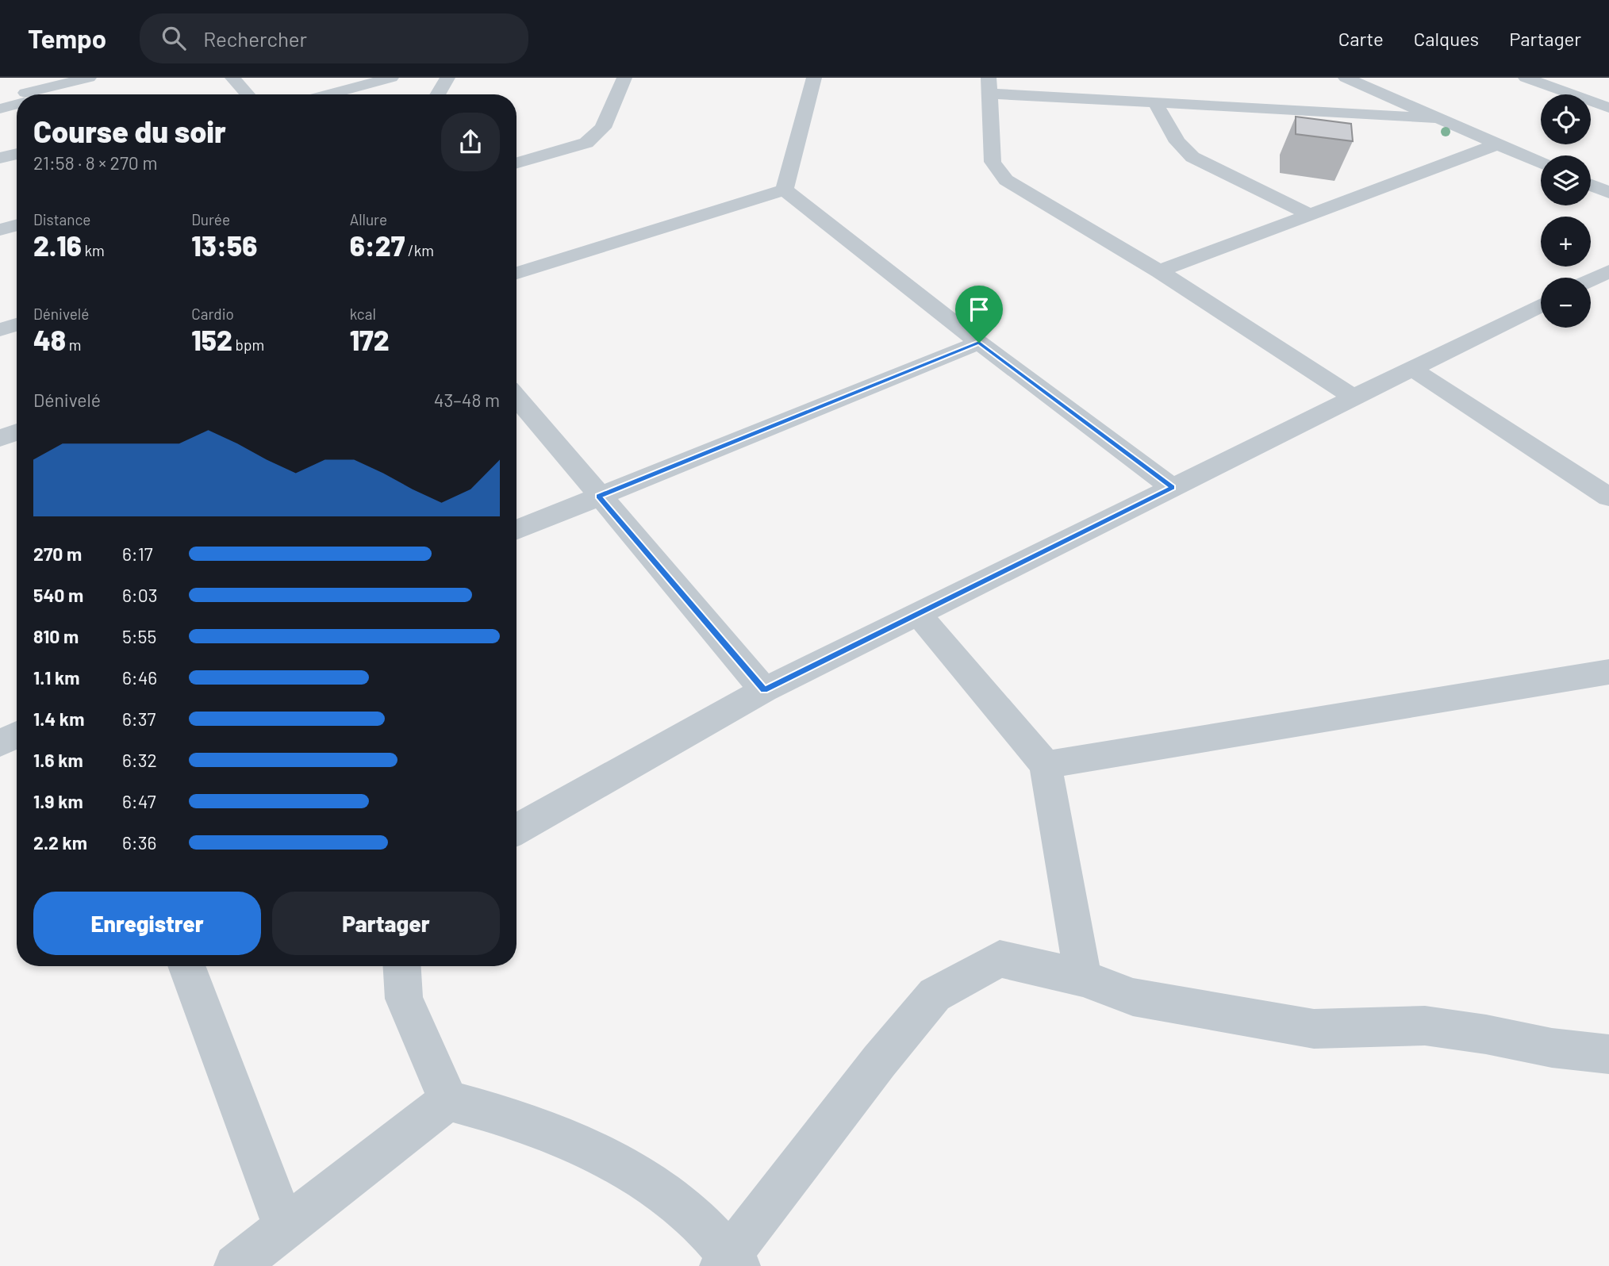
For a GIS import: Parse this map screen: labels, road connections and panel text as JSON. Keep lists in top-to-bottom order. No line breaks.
{"page":{"header":"Tempo","search":"Rechercher","nav":["Carte","Calques","Partager"],"map_buttons":["+","−"],"heading":["Course du soir","21:58 · 8 × 270 m"],"stats":[["Distance","2.16 km"],["Durée","13:56"],["Allure","6:27 /km"],["Dénivelé","48 m"],["Cardio","152 bpm"],["kcal","172"]],"chart":["Dénivelé","43–48 m"],"list":[{"name":"270 m","note":"6:17"},{"name":"540 m","note":"6:03"},{"name":"810 m","note":"5:55"},{"name":"1.1 km","note":"6:46"},{"name":"1.4 km","note":"6:37"},{"name":"1.6 km","note":"6:32"},{"name":"1.9 km","note":"6:47"},{"name":"2.2 km","note":"6:36"}],"buttons":["Enregistrer","Partager"]}}
